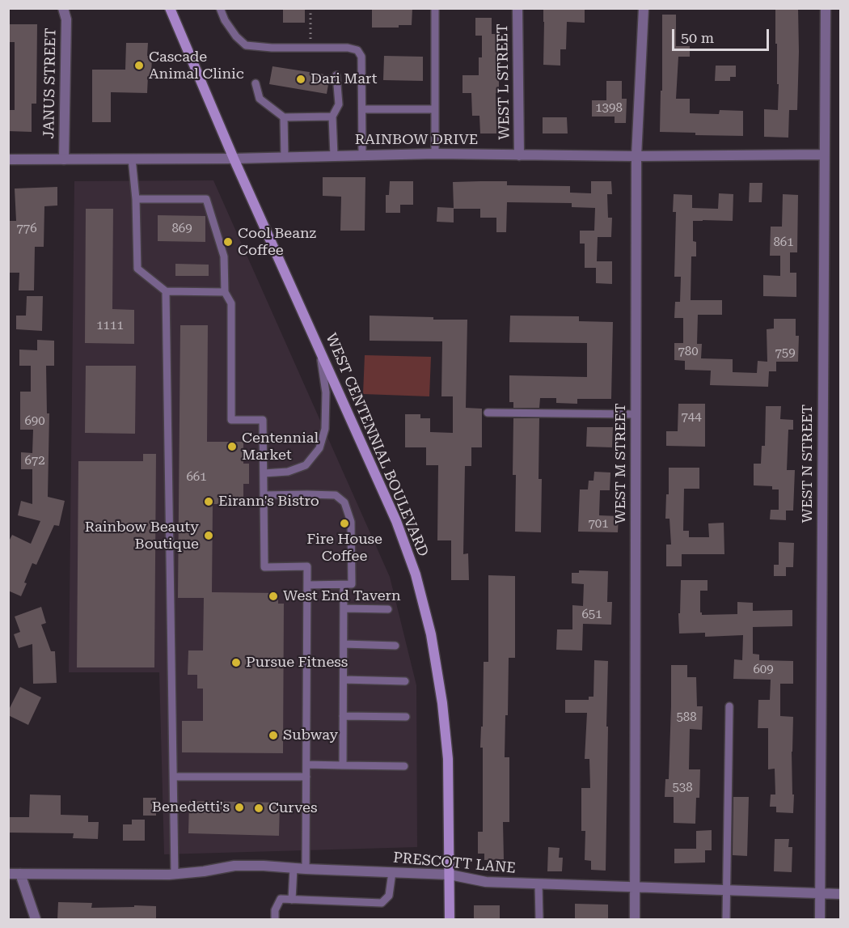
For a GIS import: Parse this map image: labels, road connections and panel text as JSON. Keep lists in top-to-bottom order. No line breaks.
{"streets":{"main road":["WEST CENTENNIAL BOULEVARD"],"street":["WEST L STREET","JANUS STREET","RAINBOW DRIVE","WEST M STREET","WEST N STREET","PRESCOTT LANE"]},"crossings":[["WEST L STREET","RAINBOW DRIVE"],["JANUS STREET","RAINBOW DRIVE"],["RAINBOW DRIVE","WEST CENTENNIAL BOULEVARD"],["RAINBOW DRIVE","WEST M STREET"],["RAINBOW DRIVE","WEST N STREET"],["WEST CENTENNIAL BOULEVARD","PRESCOTT LANE"],["WEST M STREET","PRESCOTT LANE"],["WEST N STREET","PRESCOTT LANE"]],"places":["Cascade Animal Clinic","Dari Mart","Cool Beanz Coffee","Centennial Market","Eirann's Bistro","Fire House Coffee","Rainbow Beauty Boutique","West End Tavern","Pursue Fitness","Subway","Benedetti's","Curves"],"house_numbers":["1398","776","869","861","1111","780","759","744","690","672","661","701","651","609","588","538"],"scale_bar":"50 m"}
